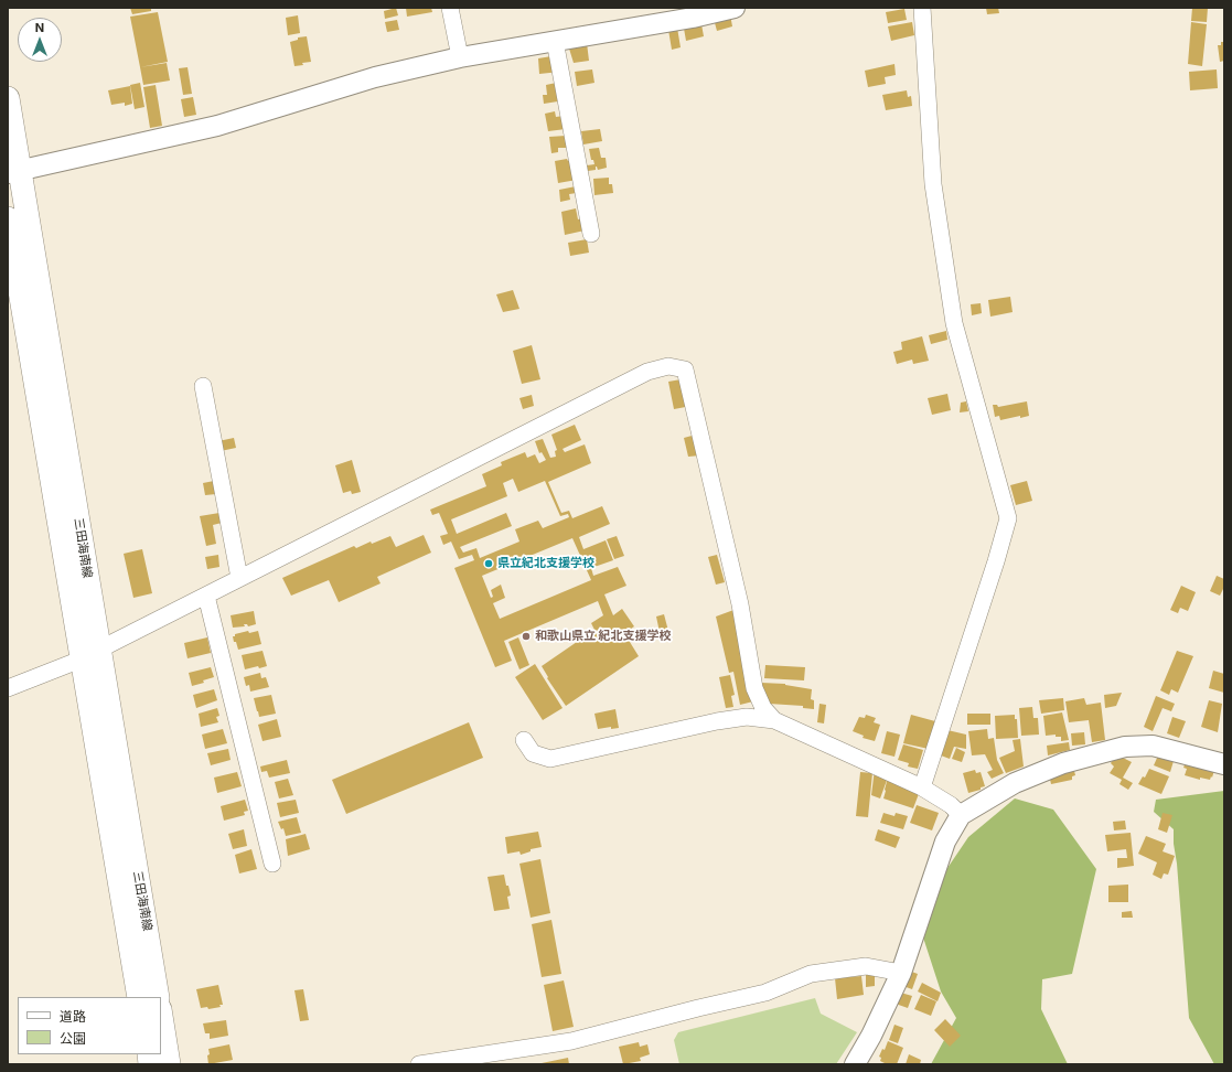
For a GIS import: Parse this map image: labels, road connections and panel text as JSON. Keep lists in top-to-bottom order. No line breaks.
{"streets":{"main road":["三田海南線"]},"places":["県立紀北支援学校","和歌山県立 紀北支援学校"],"legend":["道路","公園"],"north":"top"}
